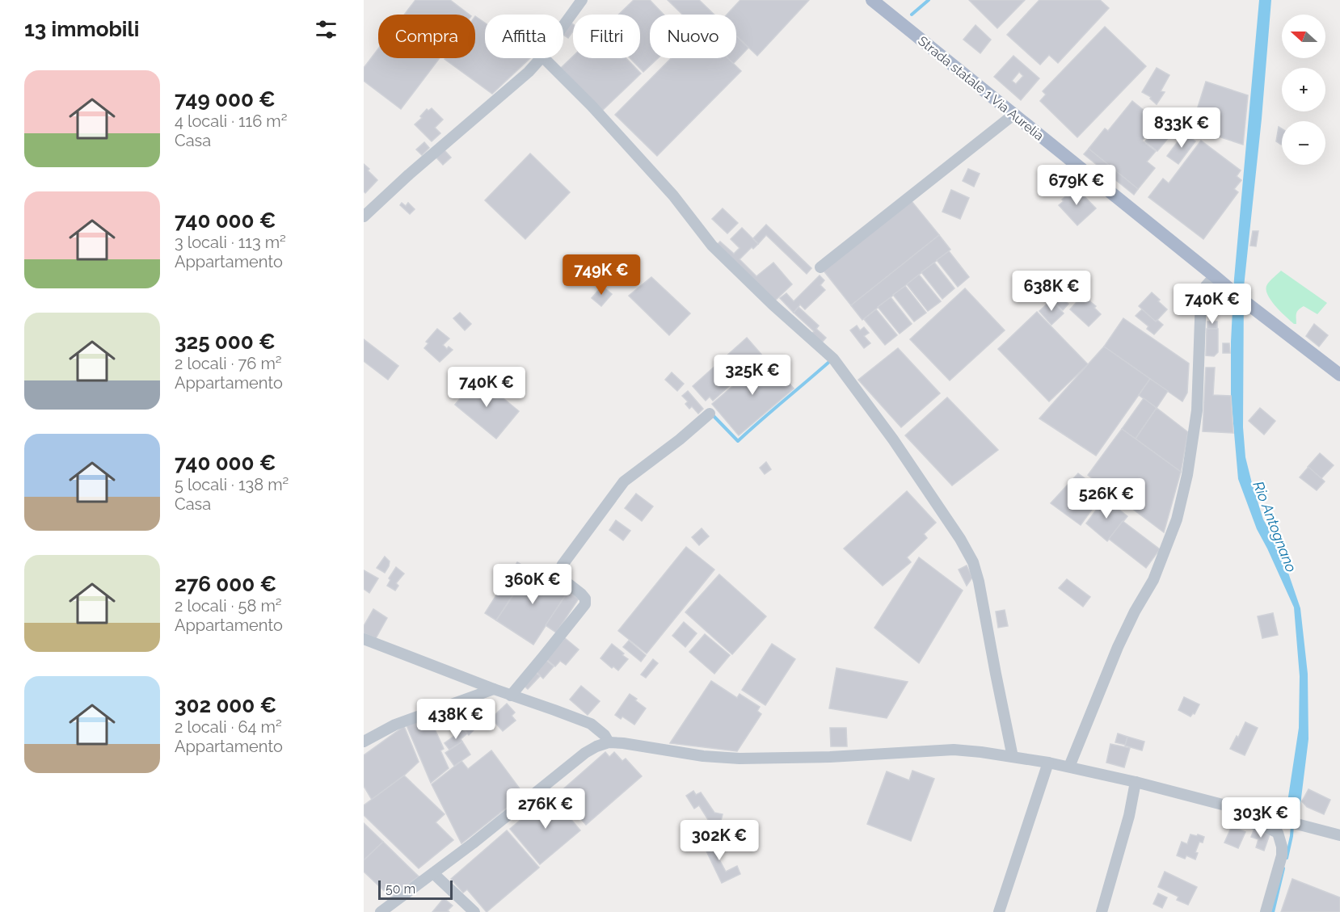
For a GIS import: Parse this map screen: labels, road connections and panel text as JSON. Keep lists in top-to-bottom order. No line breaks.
{"streets":{"main road":["Strada statale 1 Via Aurelia"]},"water":["Rio Antognano"],"scale_bar":"50 m","north":"left","page":{"heading":"13 immobili","map_buttons":["+","−"],"chip":["Compra","Affitta","Filtri","Nuovo"],"list":[{"name":"749 000 €","note":"4 locali · 116 m² · Casa"},{"name":"740 000 €","note":"3 locali · 113 m² · Appartamento"},{"name":"325 000 €","note":"2 locali · 76 m² · Appartamento"},{"name":"740 000 €","note":"5 locali · 138 m² · Casa"},{"name":"276 000 €","note":"2 locali · 58 m² · Appartamento"},{"name":"302 000 €","note":"2 locali · 64 m² · Appartamento"}],"price":["833K €","679K €","749K €","638K €","740K €","325K €","740K €","526K €","360K €","438K €","276K €","303K €","302K €"],"scale":"50 m"}}
